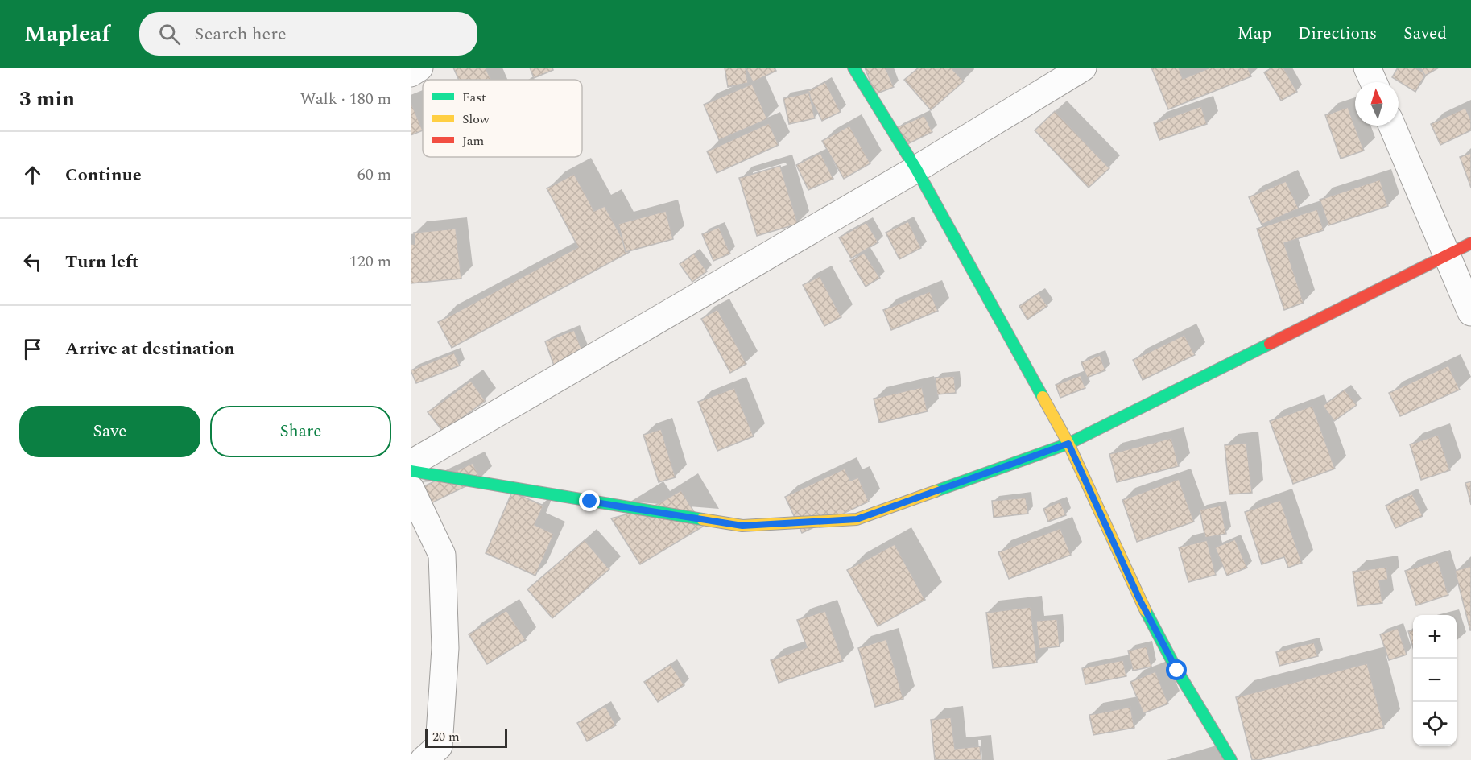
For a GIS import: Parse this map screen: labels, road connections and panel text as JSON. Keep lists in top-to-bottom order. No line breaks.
{"legend":["Fast","Slow","Jam"],"scale_bar":"20 m","north":"top","page":{"header":"Mapleaf","search":"Search here","nav":["Map","Directions","Saved"],"heading":["3 min","Walk · 180 m"],"list":[["Continue","60 m"],["Turn left","120 m"],"Arrive at destination"],"buttons":["Save","Share"],"map_buttons":["+","−"],"scale":"20 m"}}
